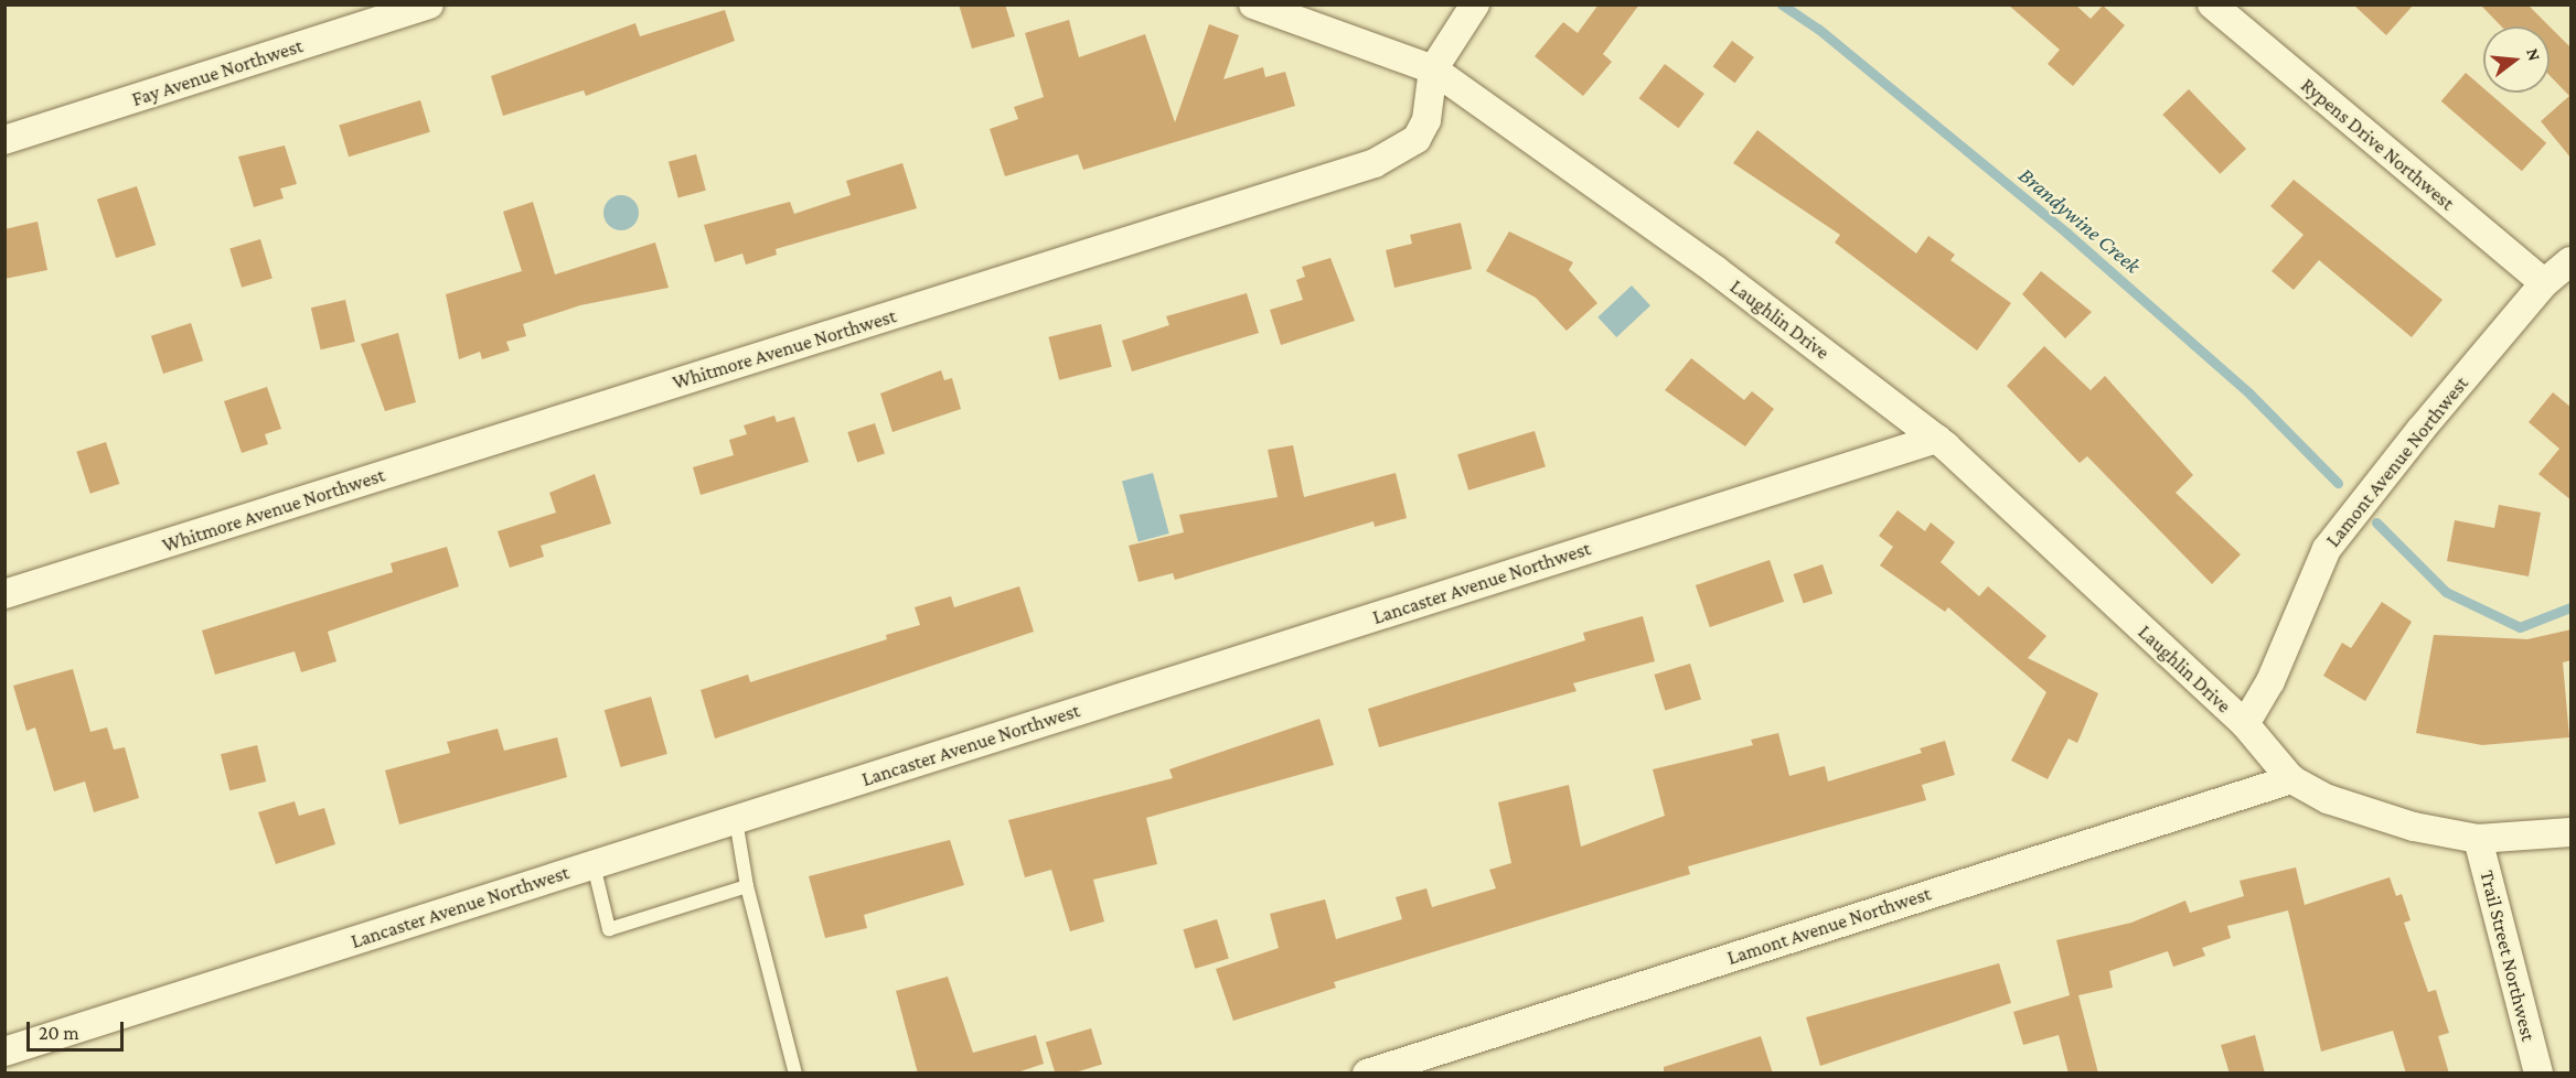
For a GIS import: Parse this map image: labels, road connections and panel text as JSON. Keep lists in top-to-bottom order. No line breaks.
{"streets":{"street":["Fay Avenue Northwest","Rypens Drive Northwest","Laughlin Drive","Whitmore Avenue Northwest","Lamont Avenue Northwest","Lancaster Avenue Northwest","Trail Street Northwest"]},"crossings":[["Rypens Drive Northwest","Lamont Avenue Northwest"],["Laughlin Drive","Whitmore Avenue Northwest"],["Laughlin Drive","Lamont Avenue Northwest"],["Laughlin Drive","Lancaster Avenue Northwest"]],"water":["Brandywine Creek"],"scale_bar":"20 m","north":"right"}
